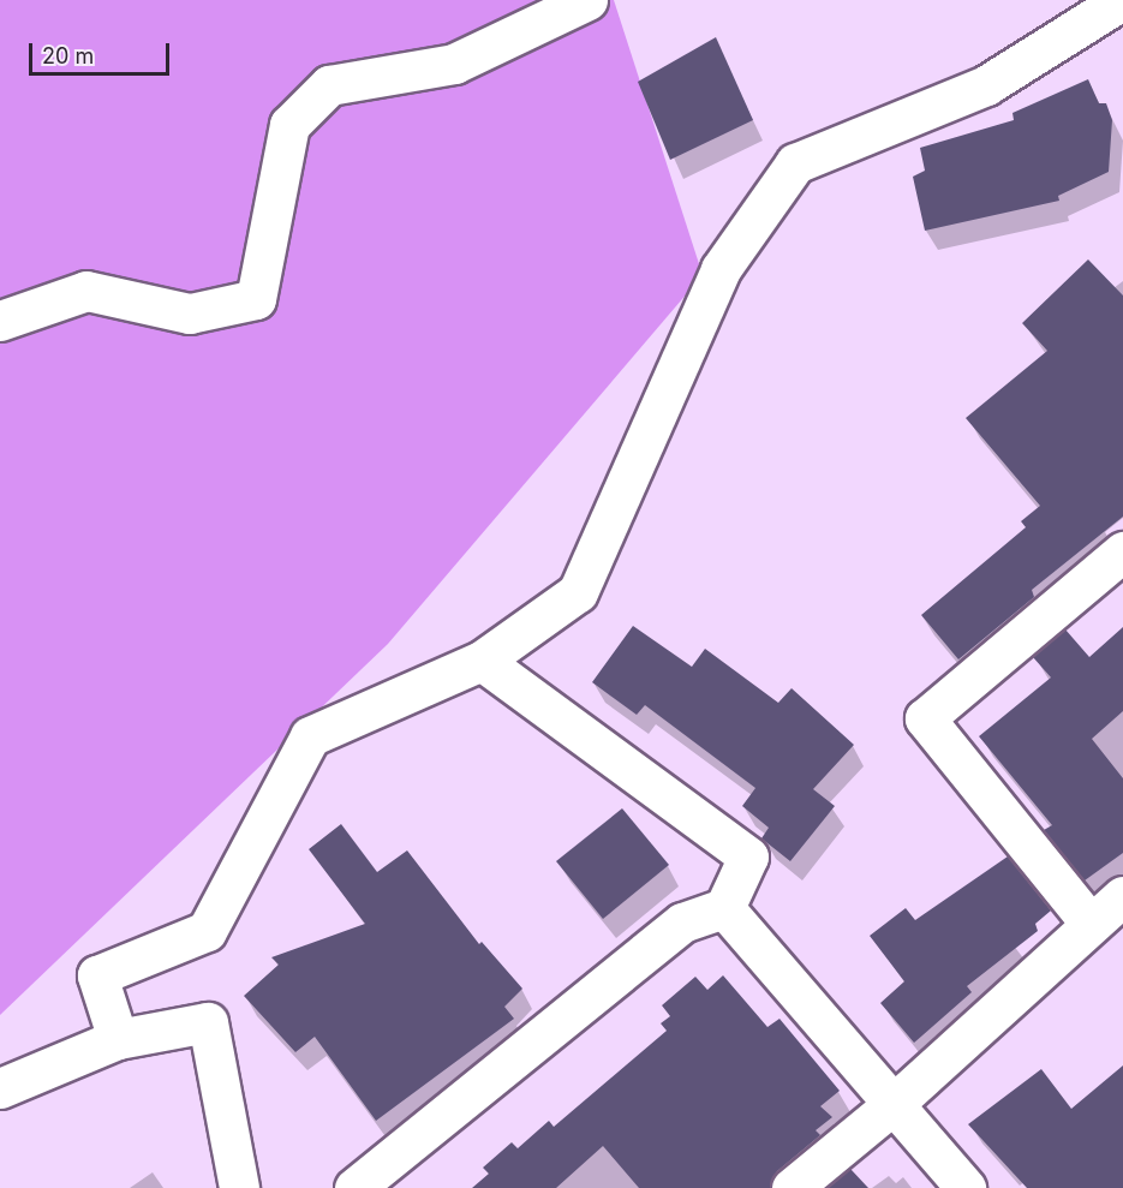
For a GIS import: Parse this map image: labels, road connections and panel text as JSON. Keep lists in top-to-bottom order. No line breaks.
{"scale_bar":"20 m"}
